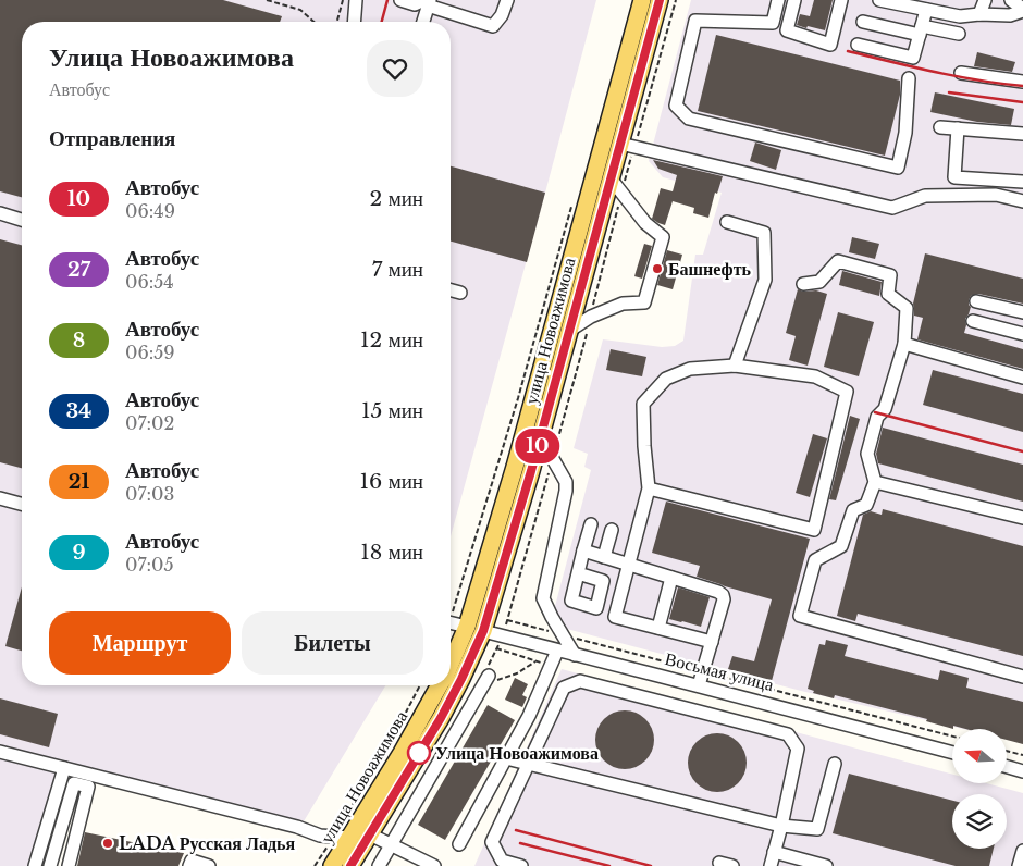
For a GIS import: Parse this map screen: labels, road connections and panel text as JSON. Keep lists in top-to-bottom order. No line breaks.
{"streets":{"main road":["улица Новоажимова","Восьмая улица"]},"crossings":[["улица Новоажимова","Восьмая улица"]],"places":["Башнефть","Улица Новоажимова","LADA Русская Ладья"],"lines":["bus line 10"],"north":"left","page":{"on_map":"10","heading":[["Улица Новоажимова","Автобус"],"Отправления"],"list":[{"mark":"10","name":"Автобус","note":"06:49","value":"2 мин"},{"mark":"27","name":"Автобус","note":"06:54","value":"7 мин"},{"mark":"8","name":"Автобус","note":"06:59","value":"12 мин"},{"mark":"34","name":"Автобус","note":"07:02","value":"15 мин"},{"mark":"21","name":"Автобус","note":"07:03","value":"16 мин"},{"mark":"9","name":"Автобус","note":"07:05","value":"18 мин"}],"buttons":["Маршрут","Билеты"]}}
